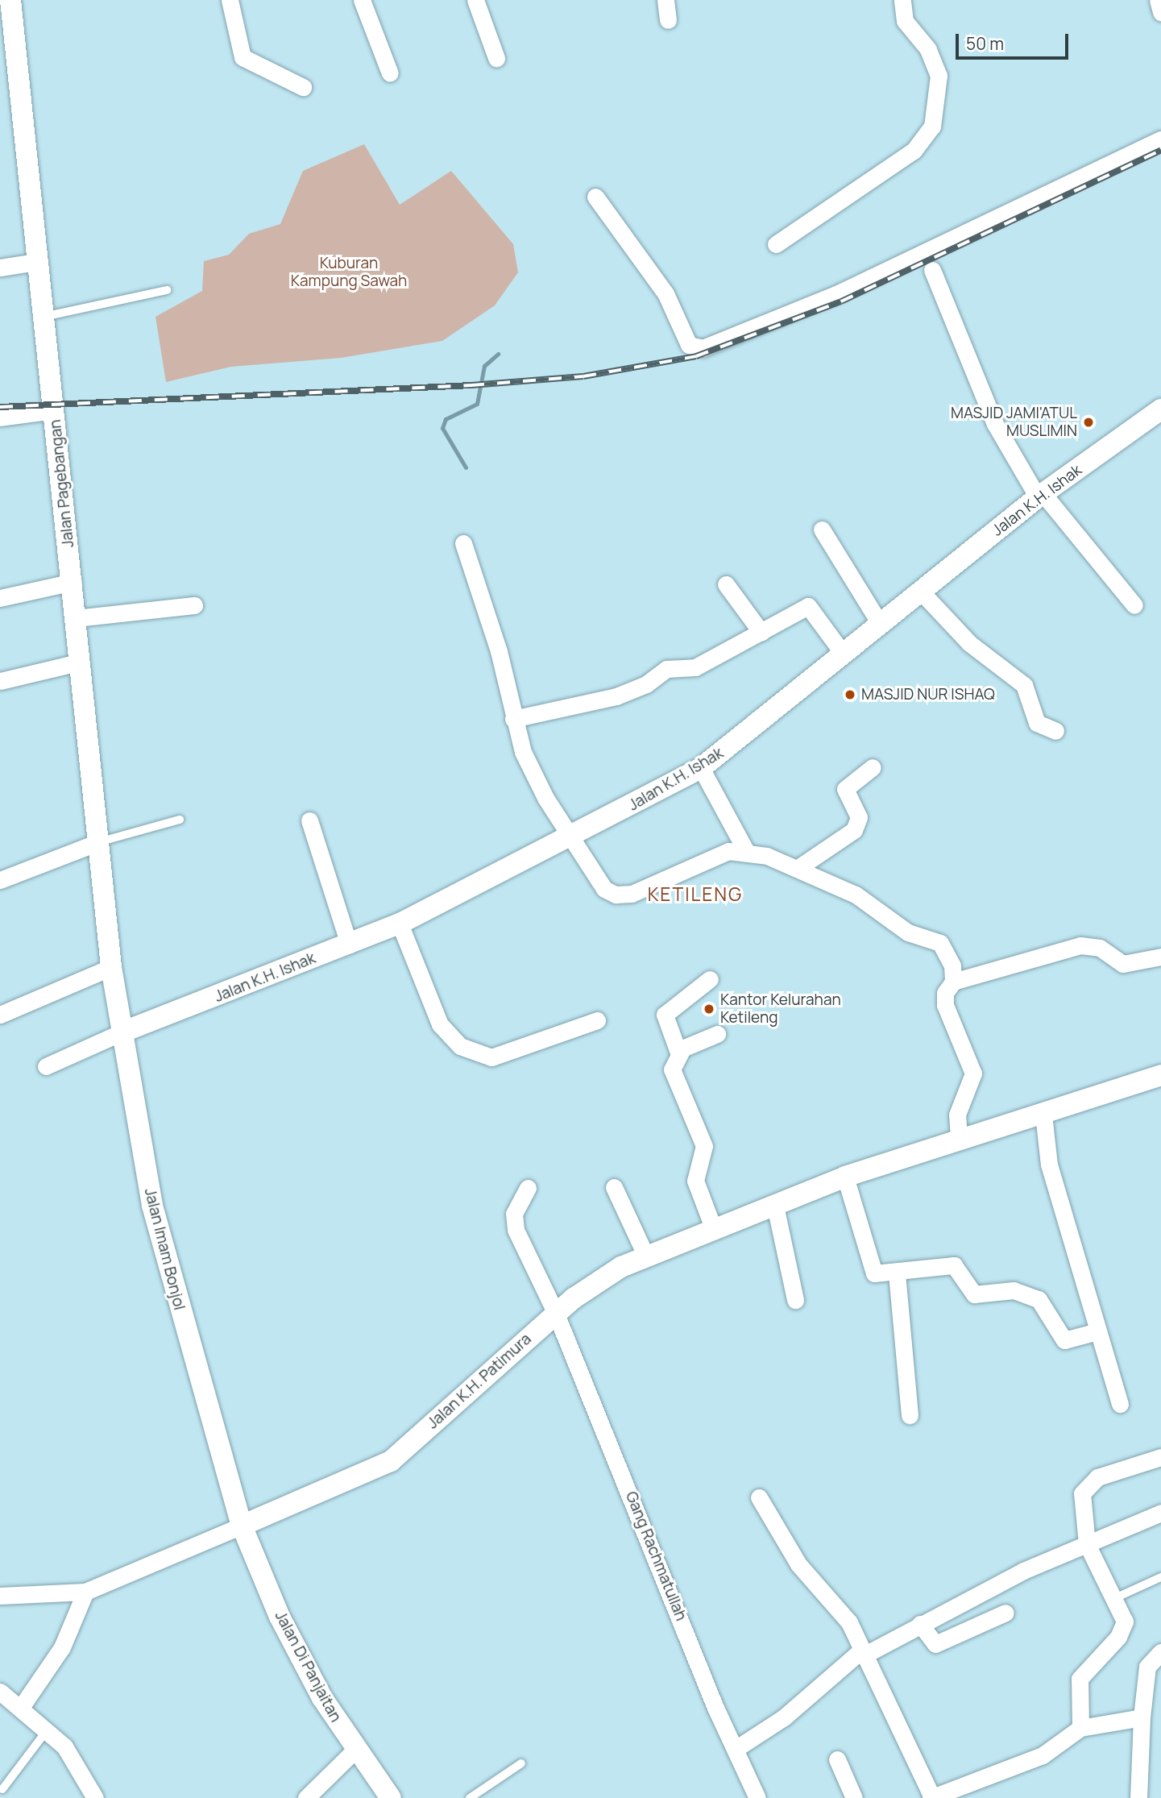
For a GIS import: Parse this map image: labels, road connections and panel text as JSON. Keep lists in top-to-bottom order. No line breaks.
{"streets":{"street":["Jalan Pagebangan","Jalan K.H. Ishak","Jalan Imam Bonjol","Jalan K.H. Patimura","Gang Rachmatullah","Jalan Di Panjaitan"]},"crossings":[["Jalan Pagebangan","Jalan Imam Bonjol"],["Jalan K.H. Ishak","Jalan Imam Bonjol"],["Jalan Imam Bonjol","Jalan K.H. Patimura"],["Jalan Imam Bonjol","Jalan Di Panjaitan"],["Jalan K.H. Patimura","Gang Rachmatullah"],["Jalan K.H. Patimura","Jalan Di Panjaitan"]],"districts":["KETILENG"],"parks":["Kuburan Kampung Sawah"],"places":["MASJID JAMI'ATUL MUSLIMIN","MASJID NUR ISHAQ","Kantor Kelurahan Ketileng"],"scale_bar":"50 m"}
